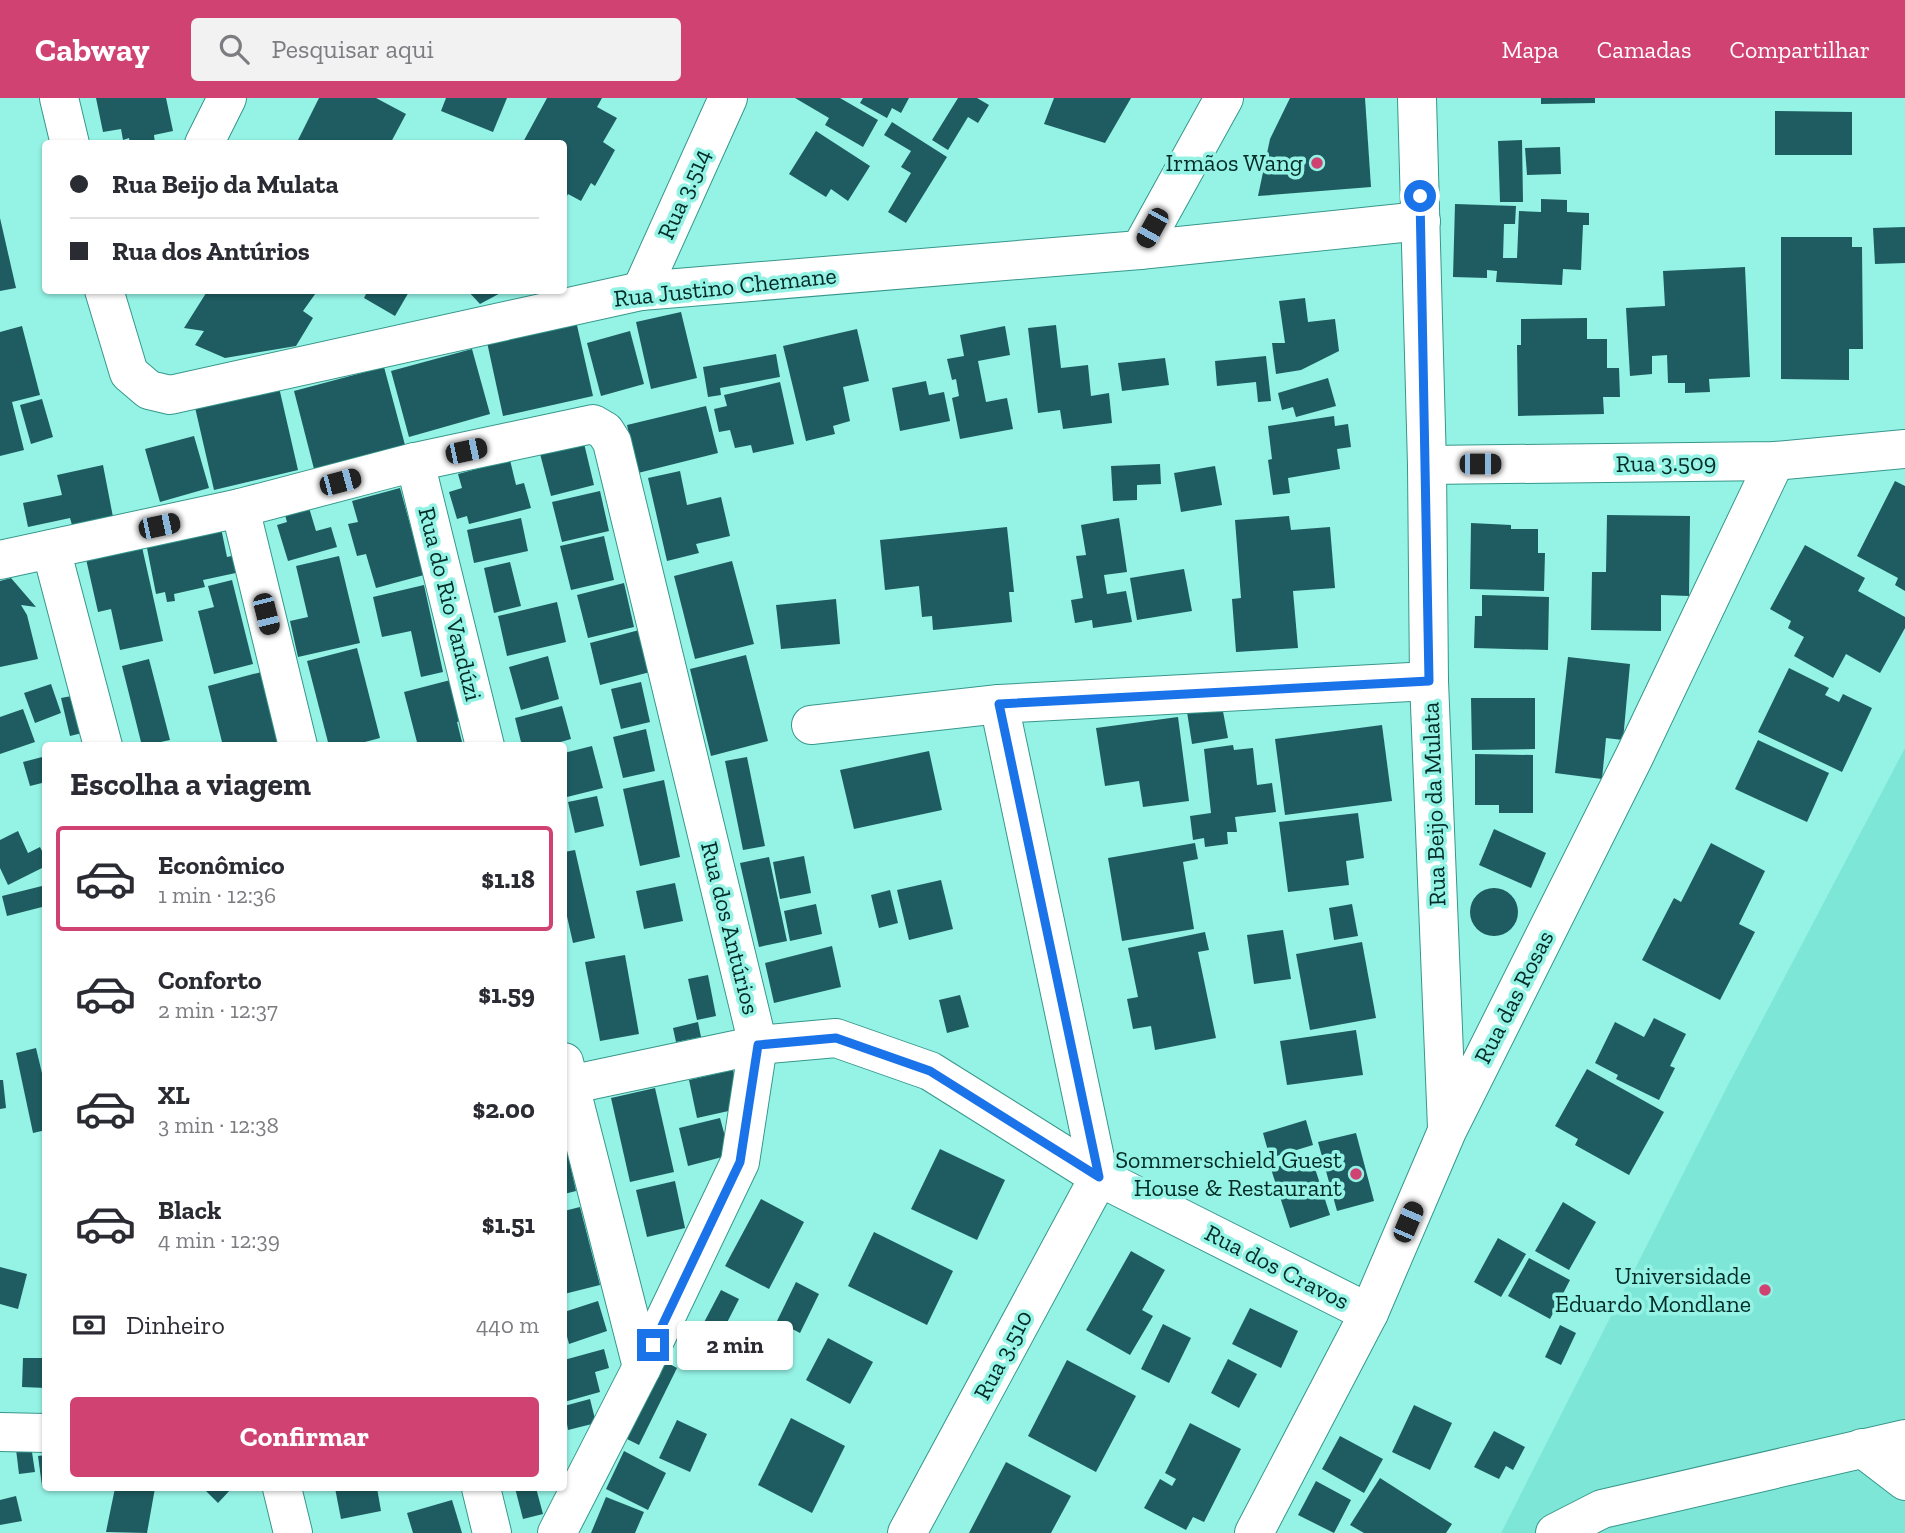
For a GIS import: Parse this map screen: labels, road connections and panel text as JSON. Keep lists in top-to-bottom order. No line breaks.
{"streets":{"street":["Rua 3.514","Rua Justino Chemane","Rua 3.509","Rua do Rio Vandúzi","Rua Beijo da Mulata","Rua dos Antúrios","Rua das Rosas","Rua dos Cravos","Rua 3.510"]},"crossings":[["Rua 3.514","Rua Justino Chemane"],["Rua Justino Chemane","Rua Beijo da Mulata"],["Rua 3.509","Rua Beijo da Mulata"],["Rua 3.509","Rua das Rosas"],["Rua do Rio Vandúzi","Rua dos Antúrios"],["Rua Beijo da Mulata","Rua das Rosas"],["Rua dos Antúrios","Rua dos Cravos"],["Rua das Rosas","Rua dos Cravos"],["Rua dos Cravos","Rua 3.510"]],"places":["Irmãos Wang","Sommerschield Guest House & Restaurant","Universidade Eduardo Mondlane"],"page":{"header":"Cabway","search":"Pesquisar aqui","nav":["Mapa","Camadas","Compartilhar"],"banner":["Rua Beijo da Mulata","Rua dos Antúrios"],"heading":"Escolha a viagem","list":[{"name":"Econômico","note":"1 min · 12:36","value":"$1.18"},{"name":"Conforto","note":"2 min · 12:37","value":"$1.59"},{"name":"XL","note":"3 min · 12:38","value":"$2.00"},{"name":"Black","note":"4 min · 12:39","value":"$1.51"}],"pay":["Dinheiro","440 m"],"bubble":"2 min","buttons":"Confirmar"}}
